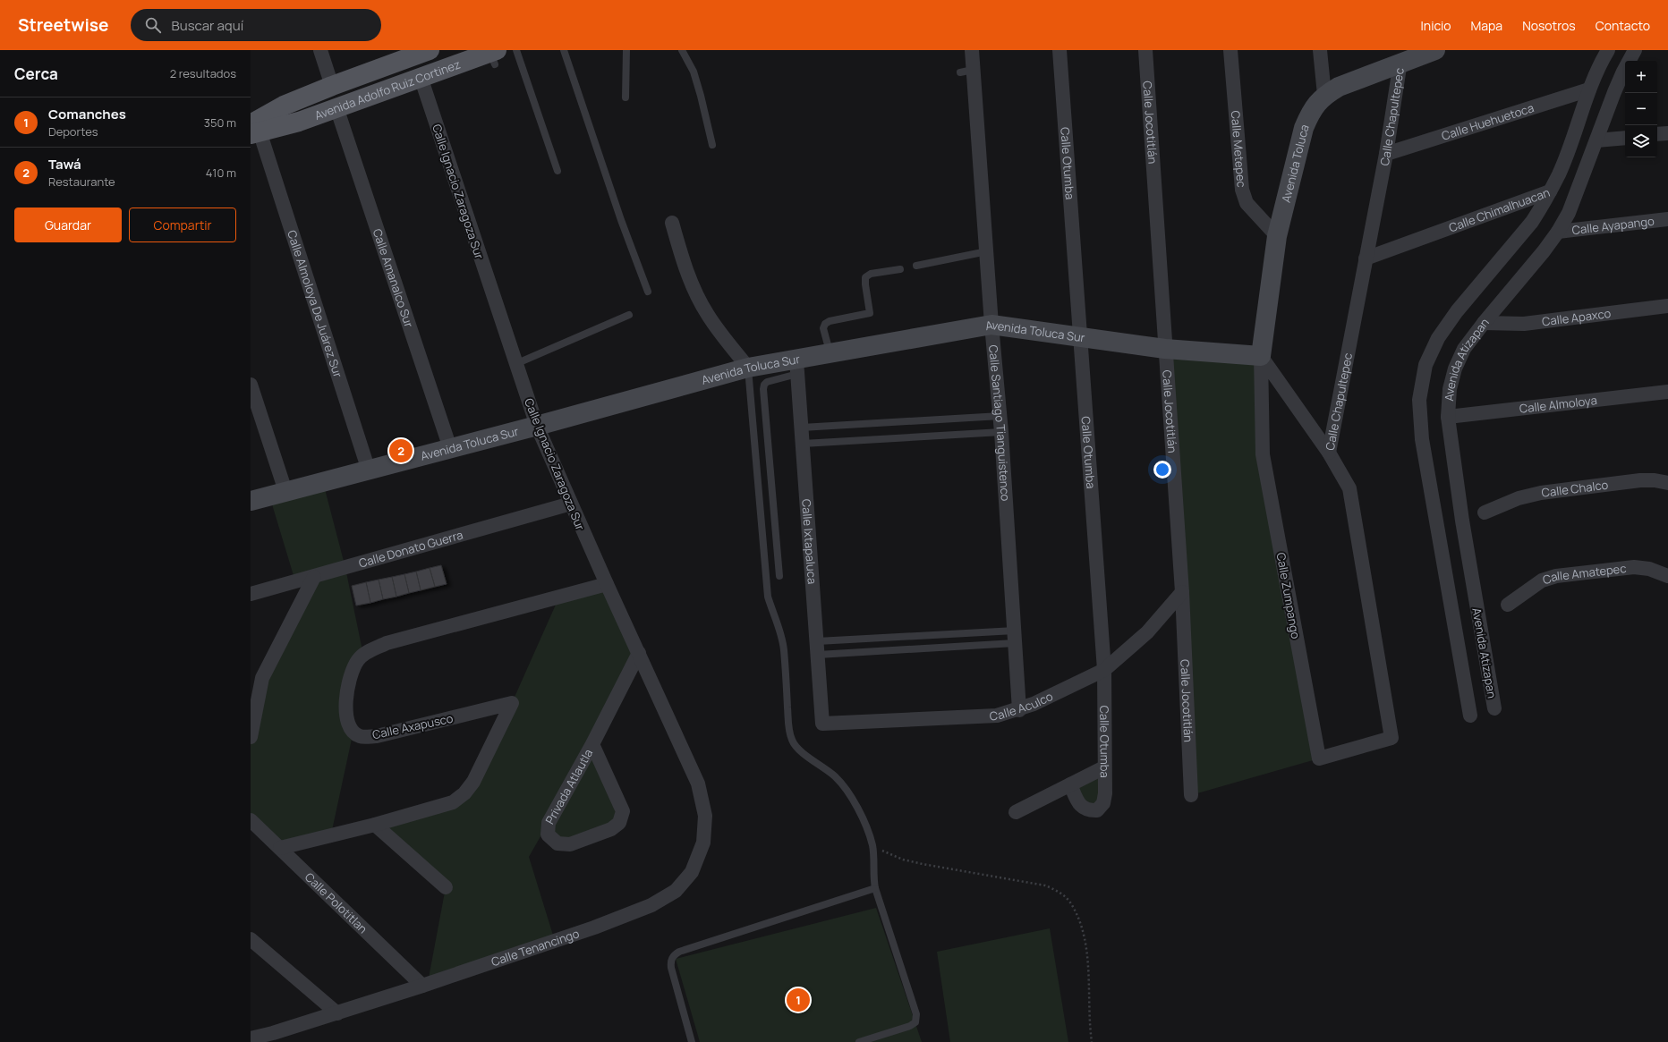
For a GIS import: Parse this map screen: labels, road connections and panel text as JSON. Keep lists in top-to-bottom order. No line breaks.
{"streets":{"main road":["Avenida Adolfo Ruiz Cortinez"],"street":["Calle Chapultepec","Calle Huehuetoca","Calle Jocotitlán","Calle Metepec","Calle Otumba","Avenida Toluca","Calle Ignacio Zaragoza Sur","Calle Chimalhuacan","Calle Ayapango","Calle Amanalco Sur","Calle Almoloya De Juárez Sur","Calle Apaxco","Avenida Toluca Sur","Avenida Atizapan","Calle Almoloya","Calle Santiago Tianguistenco","Calle Chalco","Calle Ixtapaluca","Calle Donato Guerra","Calle Amatepec","Calle Zumpango","Calle Aculco","Calle Axapusco","Privada Atlautla","Calle Polotitlan","Calle Tenancingo"]},"crossings":[["Avenida Adolfo Ruiz Cortinez","Calle Ignacio Zaragoza Sur"],["Avenida Adolfo Ruiz Cortinez","Calle Amanalco Sur"],["Avenida Adolfo Ruiz Cortinez","Calle Almoloya De Juárez Sur"],["Calle Chapultepec","Calle Huehuetoca"],["Calle Chapultepec","Avenida Toluca"],["Calle Chapultepec","Calle Chimalhuacan"],["Calle Chapultepec","Calle Zumpango"],["Calle Huehuetoca","Calle Chimalhuacan"],["Calle Jocotitlán","Avenida Toluca Sur"],["Calle Jocotitlán","Calle Aculco"],["Calle Metepec","Avenida Toluca"],["Calle Otumba","Avenida Toluca Sur"],["Calle Otumba","Calle Aculco"],["Avenida Toluca","Avenida Toluca Sur"],["Avenida Toluca","Calle Zumpango"],["Calle Ignacio Zaragoza Sur","Avenida Toluca Sur"],["Calle Ignacio Zaragoza Sur","Calle Donato Guerra"],["Calle Ignacio Zaragoza Sur","Calle Axapusco"],["Calle Ignacio Zaragoza Sur","Privada Atlautla"],["Calle Ignacio Zaragoza Sur","Calle Tenancingo"],["Calle Ayapango","Avenida Atizapan"],["Calle Amanalco Sur","Avenida Toluca Sur"],["Calle Almoloya De Juárez Sur","Avenida Toluca Sur"],["Calle Apaxco","Avenida Atizapan"],["Avenida Toluca Sur","Calle Santiago Tianguistenco"],["Avenida Toluca Sur","Calle Ixtapaluca"],["Avenida Toluca Sur","Calle Zumpango"],["Avenida Atizapan","Calle Almoloya"],["Calle Santiago Tianguistenco","Calle Aculco"],["Calle Ixtapaluca","Calle Aculco"],["Calle Axapusco","Calle Polotitlan"],["Calle Polotitlan","Calle Tenancingo"]],"page":{"header":"Streetwise","search":"Buscar aquí","nav":["Inicio","Mapa","Nosotros","Contacto"],"heading":["Cerca","2 resultados"],"map_buttons":["+","−"],"list":[{"mark":"1","name":"Comanches","note":"Deportes","value":"350 m"},{"mark":"2","name":"Tawá","note":"Restaurante","value":"410 m"}],"buttons":["Guardar","Compartir"],"pins":["2","1"]}}
